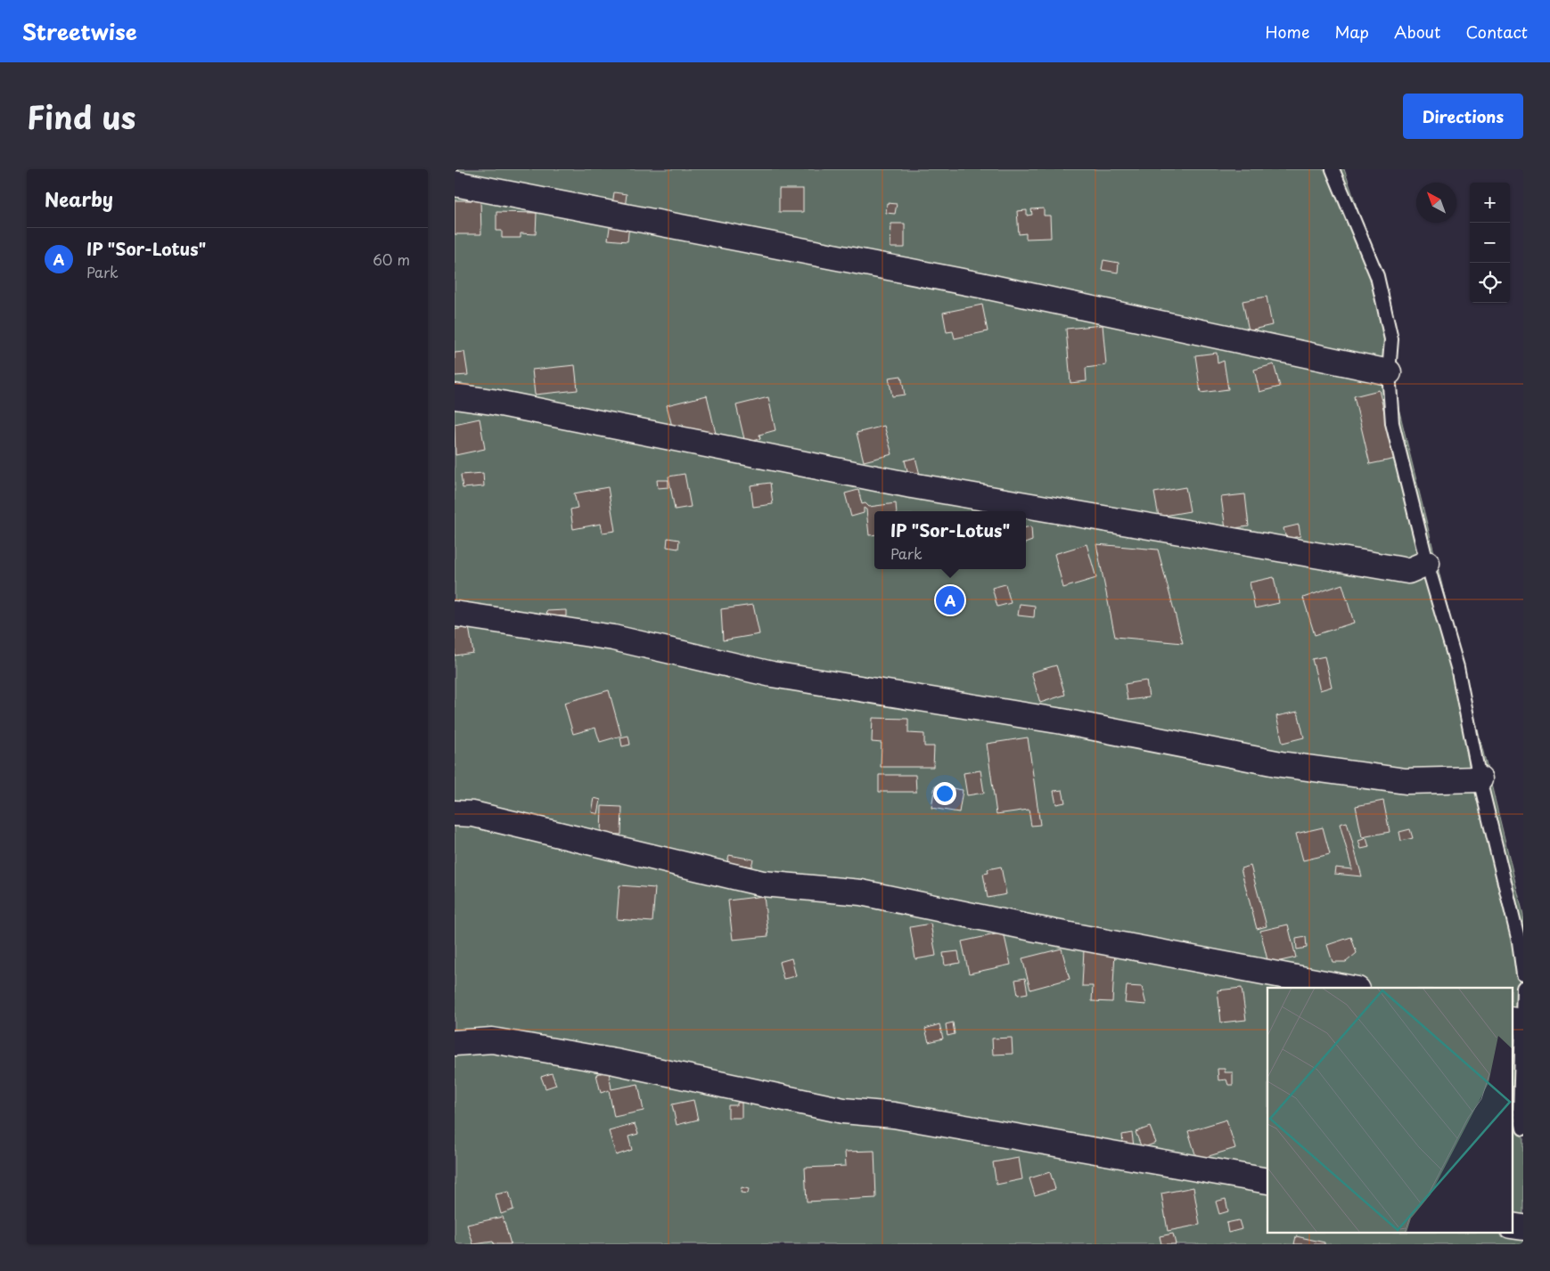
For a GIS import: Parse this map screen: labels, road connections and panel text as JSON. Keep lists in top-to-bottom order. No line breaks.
{"north":"top left","page":{"header":"Streetwise","nav":["Home","Map","About","Contact"],"title":"Find us","buttons":"Directions","heading":"Nearby","map_buttons":["+","−"],"list":[{"mark":"A","name":"IP \"Sor-Lotus\"","note":"Park","value":"60 m"}],"popup":["IP \"Sor-Lotus\"","Park"],"pins":"A"}}
